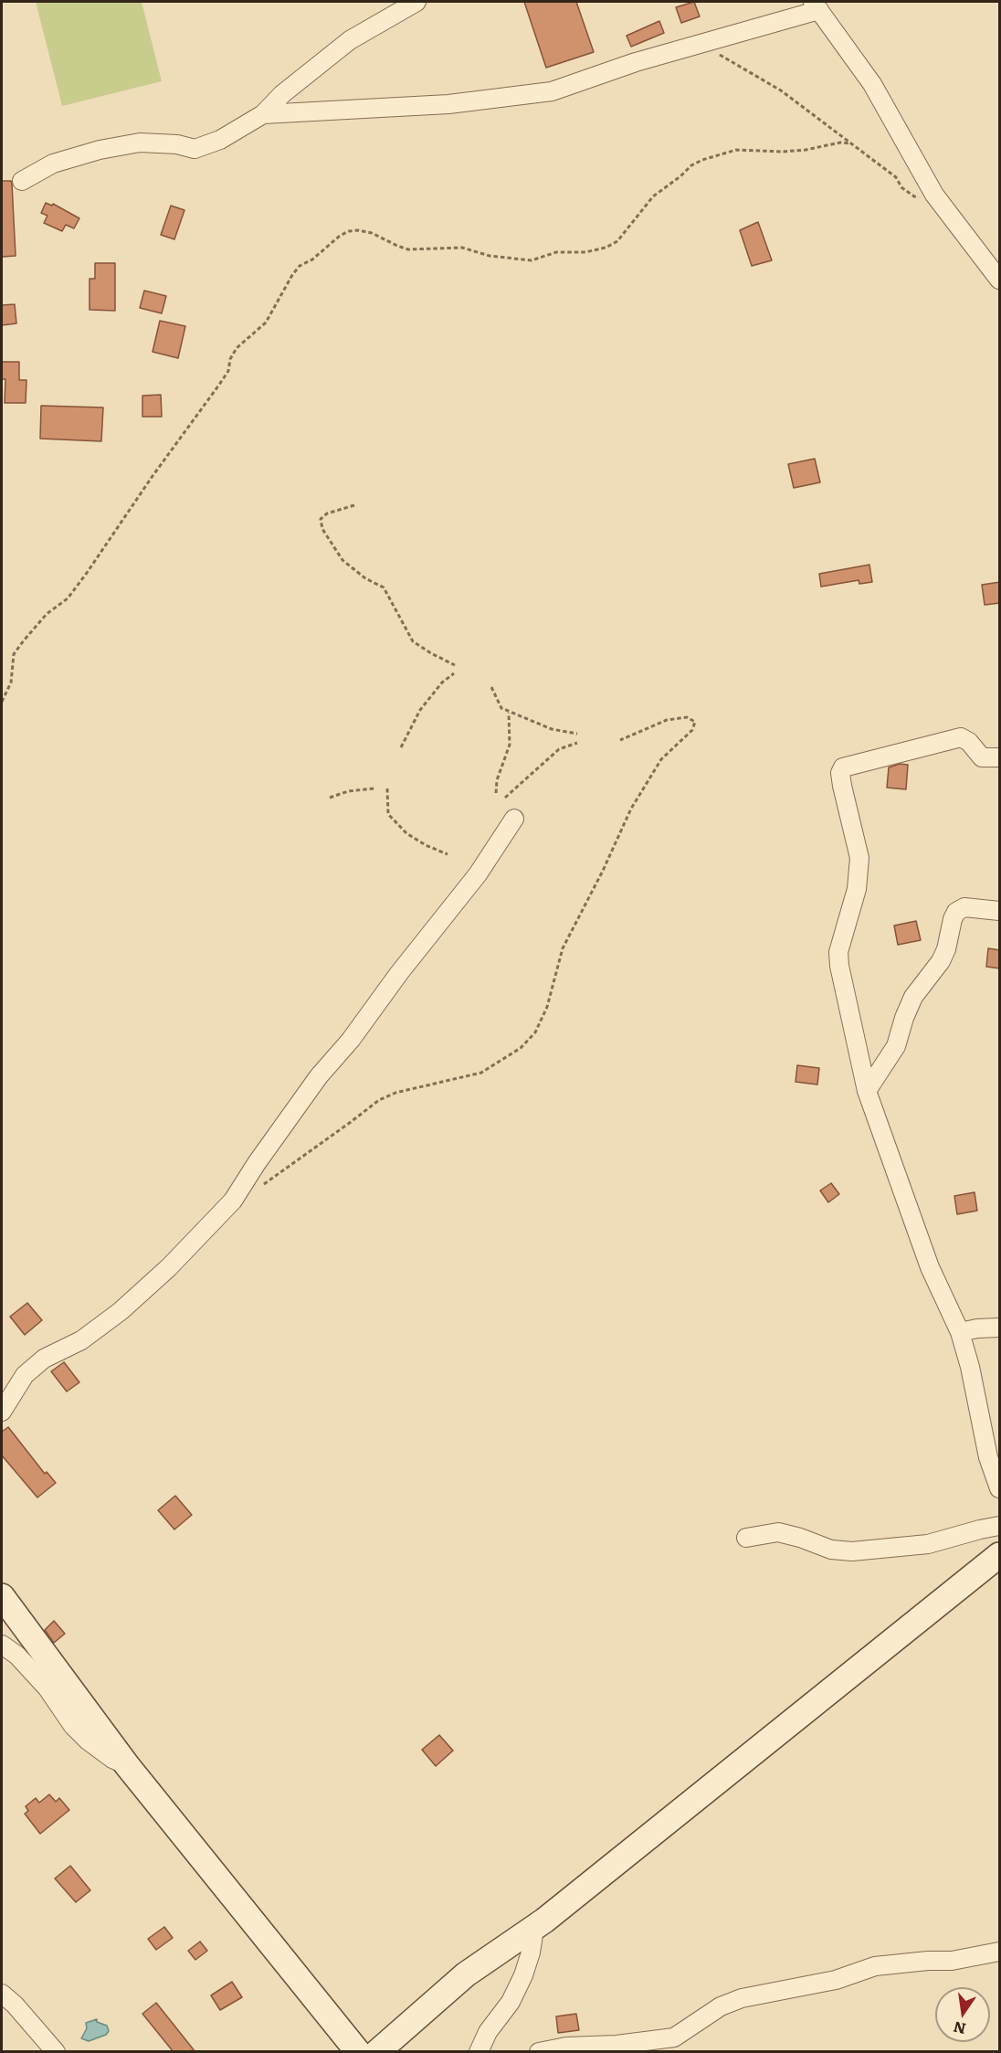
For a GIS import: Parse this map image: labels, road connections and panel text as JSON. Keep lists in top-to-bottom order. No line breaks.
{"north":"bottom"}
